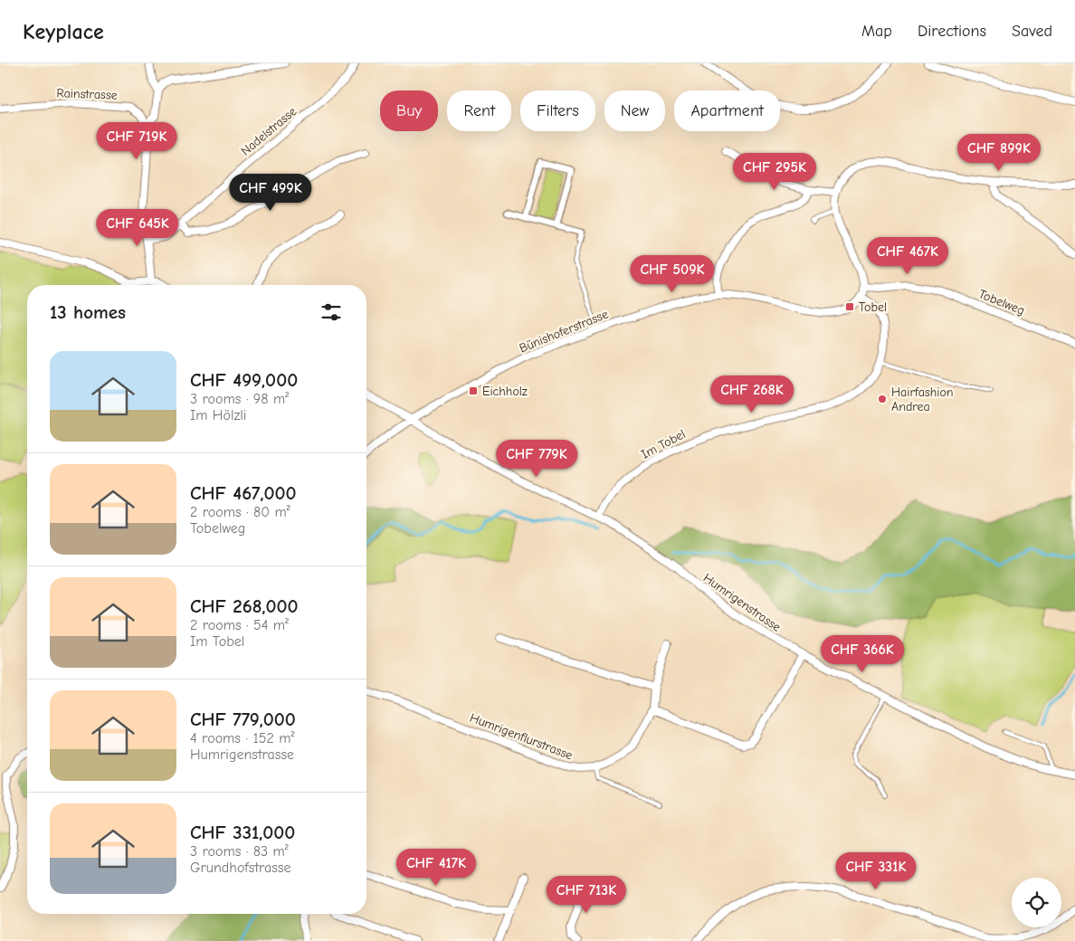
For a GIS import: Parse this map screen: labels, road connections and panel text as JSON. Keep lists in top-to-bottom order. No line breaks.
{"streets":{"street":["Rainstrasse","Nadelstrasse","Tobelweg","Bünishoferstrasse","Im Tobel","Humrigenstrasse","Humrigenflurstrasse"]},"crossings":[["Bünishoferstrasse","Im Tobel"],["Bünishoferstrasse","Humrigenstrasse"],["Im Tobel","Humrigenstrasse"]],"places":{"transit":["Tobel","Eichholz"],"other":["Hairfashion Andrea"]},"page":{"header":"Keyplace","nav":["Map","Directions","Saved"],"chip":["Buy","Rent","Filters","New","Apartment"],"price":["CHF 719K","CHF 899K","CHF 295K","CHF 499K","CHF 645K","CHF 467K","CHF 509K","CHF 268K","CHF 779K","CHF 366K","CHF 417K","CHF 331K","CHF 713K"],"heading":"13 homes","list":[{"name":"CHF 499,000","note":"3 rooms · 98 m² · Im Hölzli"},{"name":"CHF 467,000","note":"2 rooms · 80 m² · Tobelweg"},{"name":"CHF 268,000","note":"2 rooms · 54 m² · Im Tobel"},{"name":"CHF 779,000","note":"4 rooms · 152 m² · Humrigenstrasse"},{"name":"CHF 331,000","note":"3 rooms · 83 m² · Grundhofstrasse"}]}}
